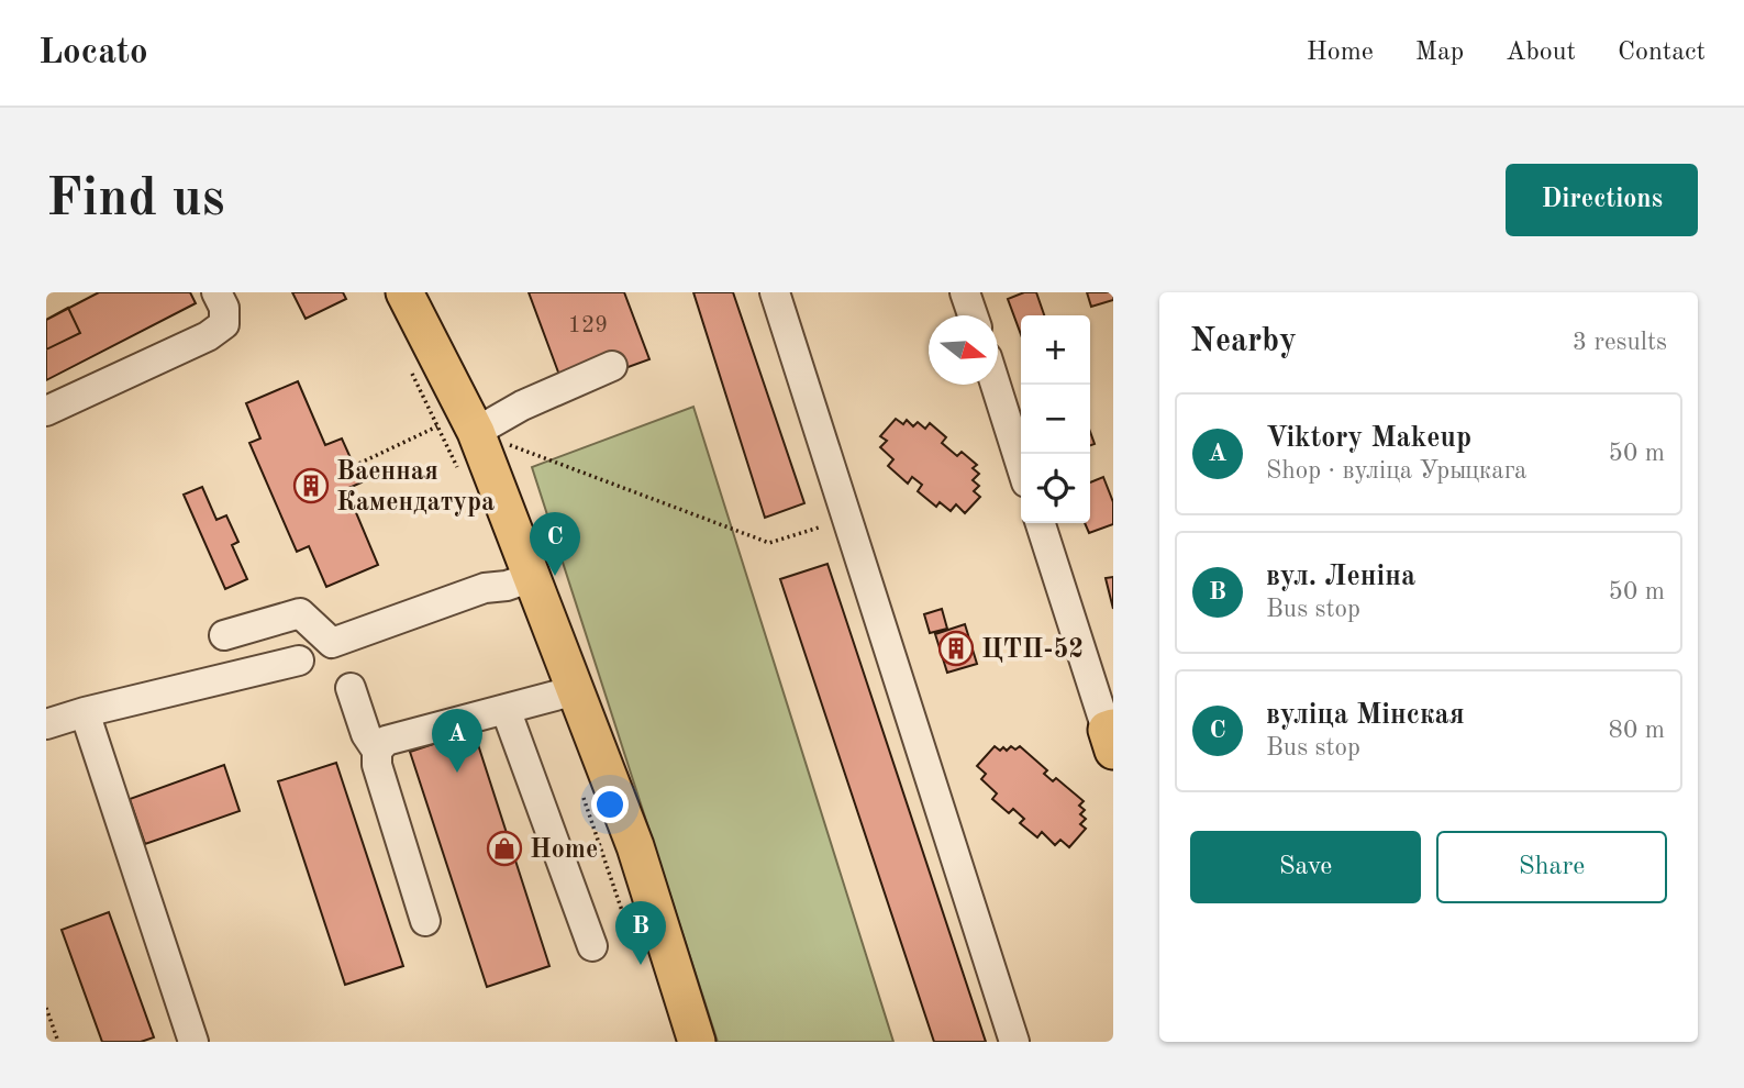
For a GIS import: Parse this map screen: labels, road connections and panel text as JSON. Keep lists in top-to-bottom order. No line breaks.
{"places":{"building":["Ваенная Камендатура","ЦТП-52"],"shop":["Home"]},"house_numbers":["129"],"north":"right","page":{"header":"Locato","nav":["Home","Map","About","Contact"],"buttons":["Directions",["Save","Share"]],"title":"Find us","heading":["Nearby","3 results"],"map_buttons":["+","−"],"list":[{"mark":"A","name":"Viktory Makeup","note":"Shop · вуліца Урыцкага","value":"50 m"},{"mark":"B","name":"вул. Леніна","note":"Bus stop","value":"50 m"},{"mark":"C","name":"вуліца Мінская","note":"Bus stop","value":"80 m"}],"pins":["C","A","B"]}}
